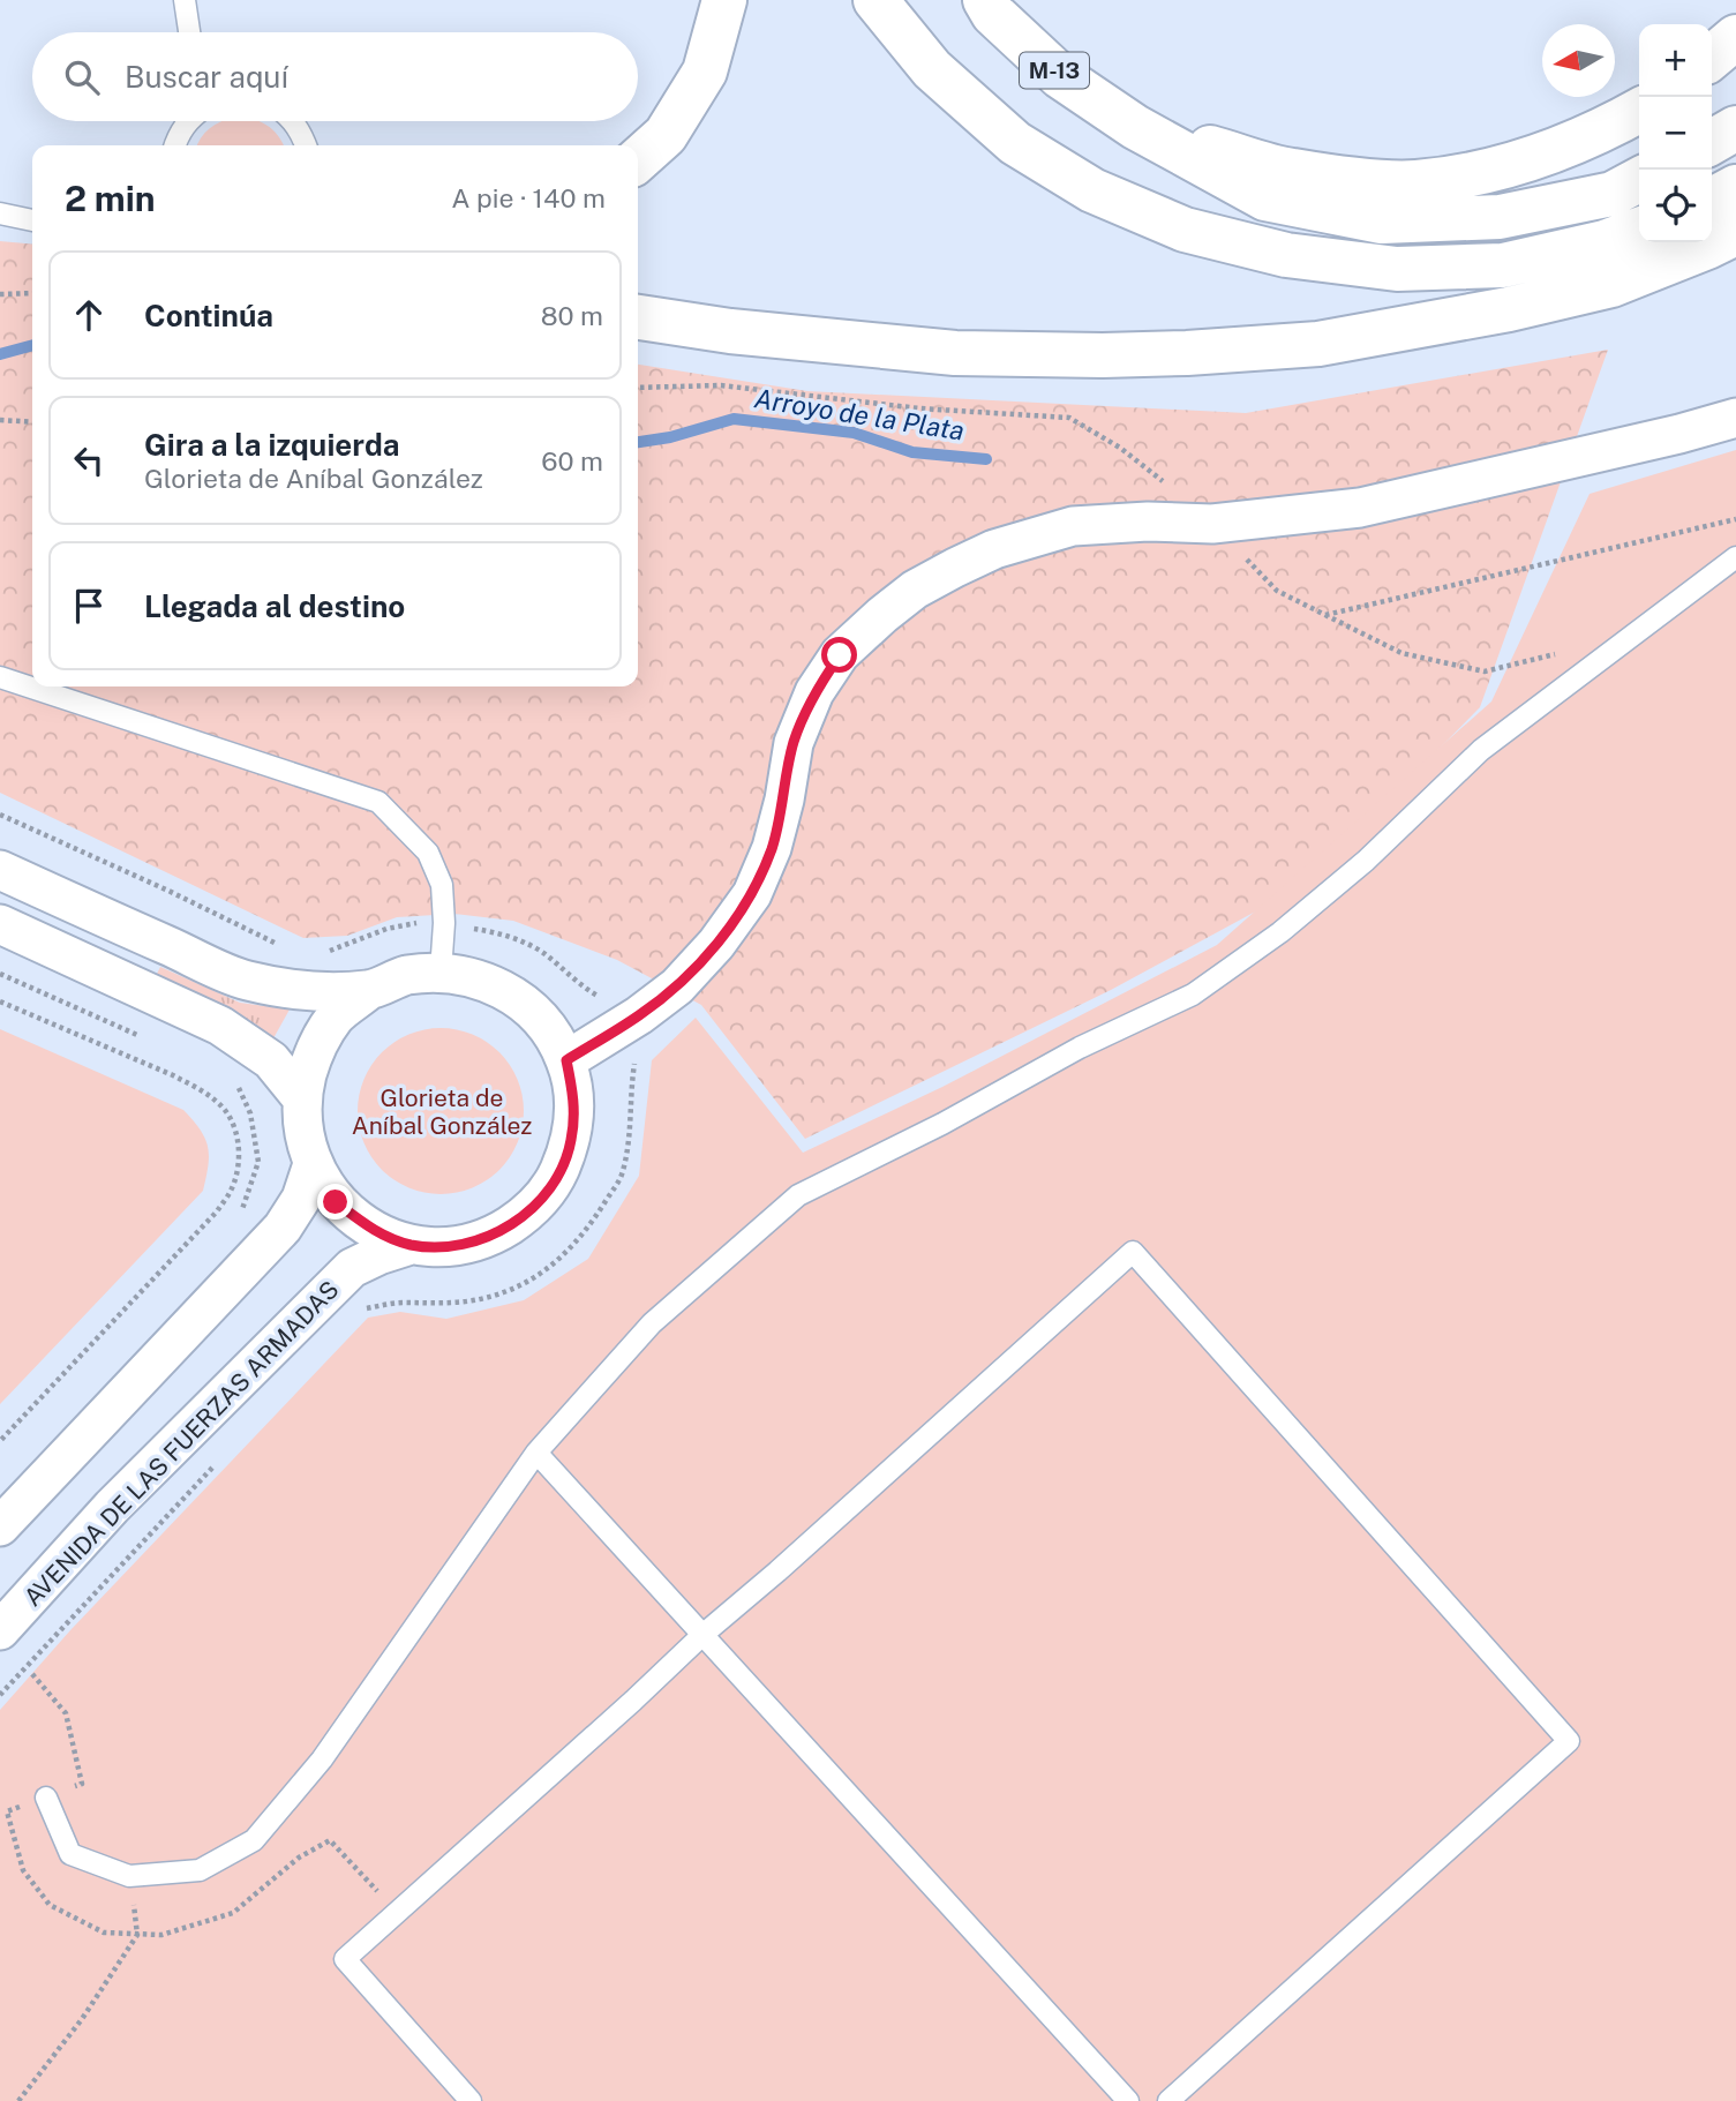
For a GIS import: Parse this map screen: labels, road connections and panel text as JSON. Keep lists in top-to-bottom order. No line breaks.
{"streets":{"highway":["M-13"],"street":["AVENIDA DE LAS FUERZAS ARMADAS"]},"water":["Arroyo de la Plata"],"parks":["Glorieta de Aníbal González"],"north":"left","page":{"map_buttons":["+","−"],"search":"Buscar aquí","heading":["2 min","A pie · 140 m"],"list":[["Continúa","80 m"],["Gira a la izquierda","Glorieta de Aníbal González","60 m"],"Llegada al destino"]}}
